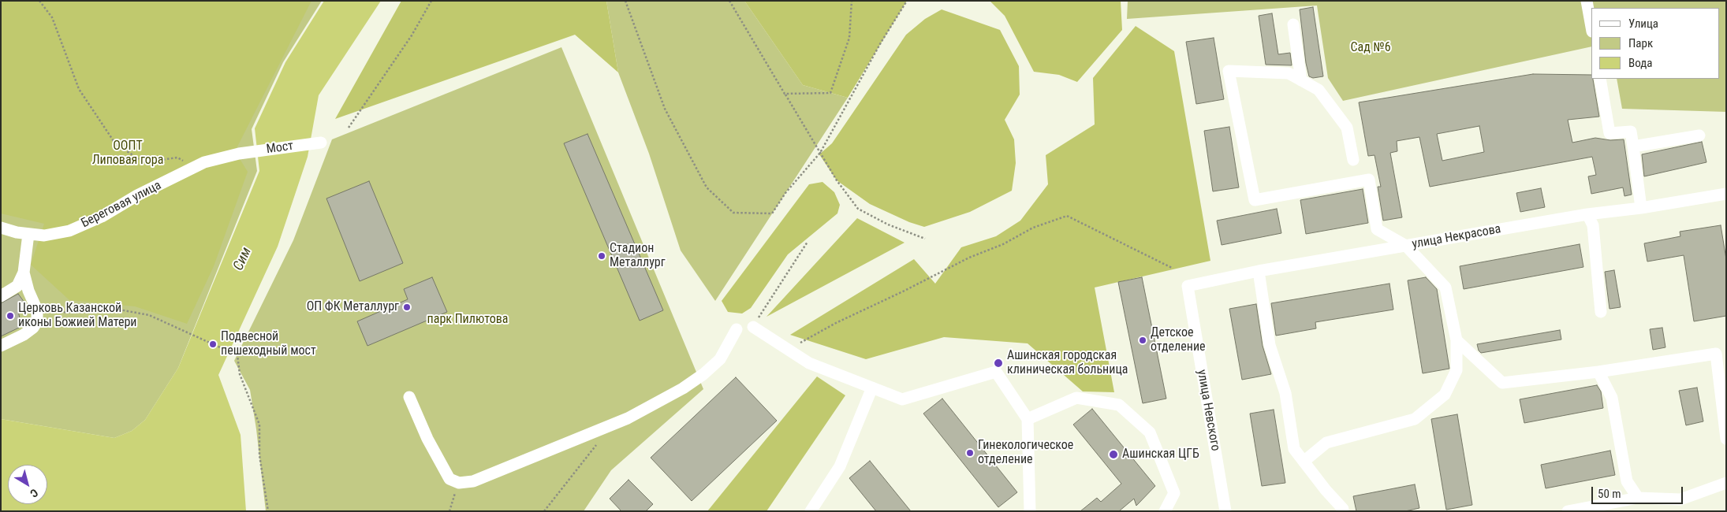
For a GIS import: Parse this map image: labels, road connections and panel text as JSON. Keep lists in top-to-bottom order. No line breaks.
{"streets":{"street":["Мост","Береговая улица","улица Некрасова","улица Невского"]},"crossings":[["Мост","Береговая улица"],["улица Некрасова","улица Невского"]],"water":["Сим"],"parks":["Сад №6","ООПТ Липовая гора","парк Пилютова"],"places":["Стадион Металлург","ОП ФК Металлург","Церковь Казанской иконы Божией Матери","Детское отделение","Подвесной пешеходный мост","Ашинская городская клиническая больница","Гинекологическое отделение","Ашинская ЦГБ"],"legend":["Улица","Парк","Вода"],"scale_bar":"50 m","north":"bottom right"}
